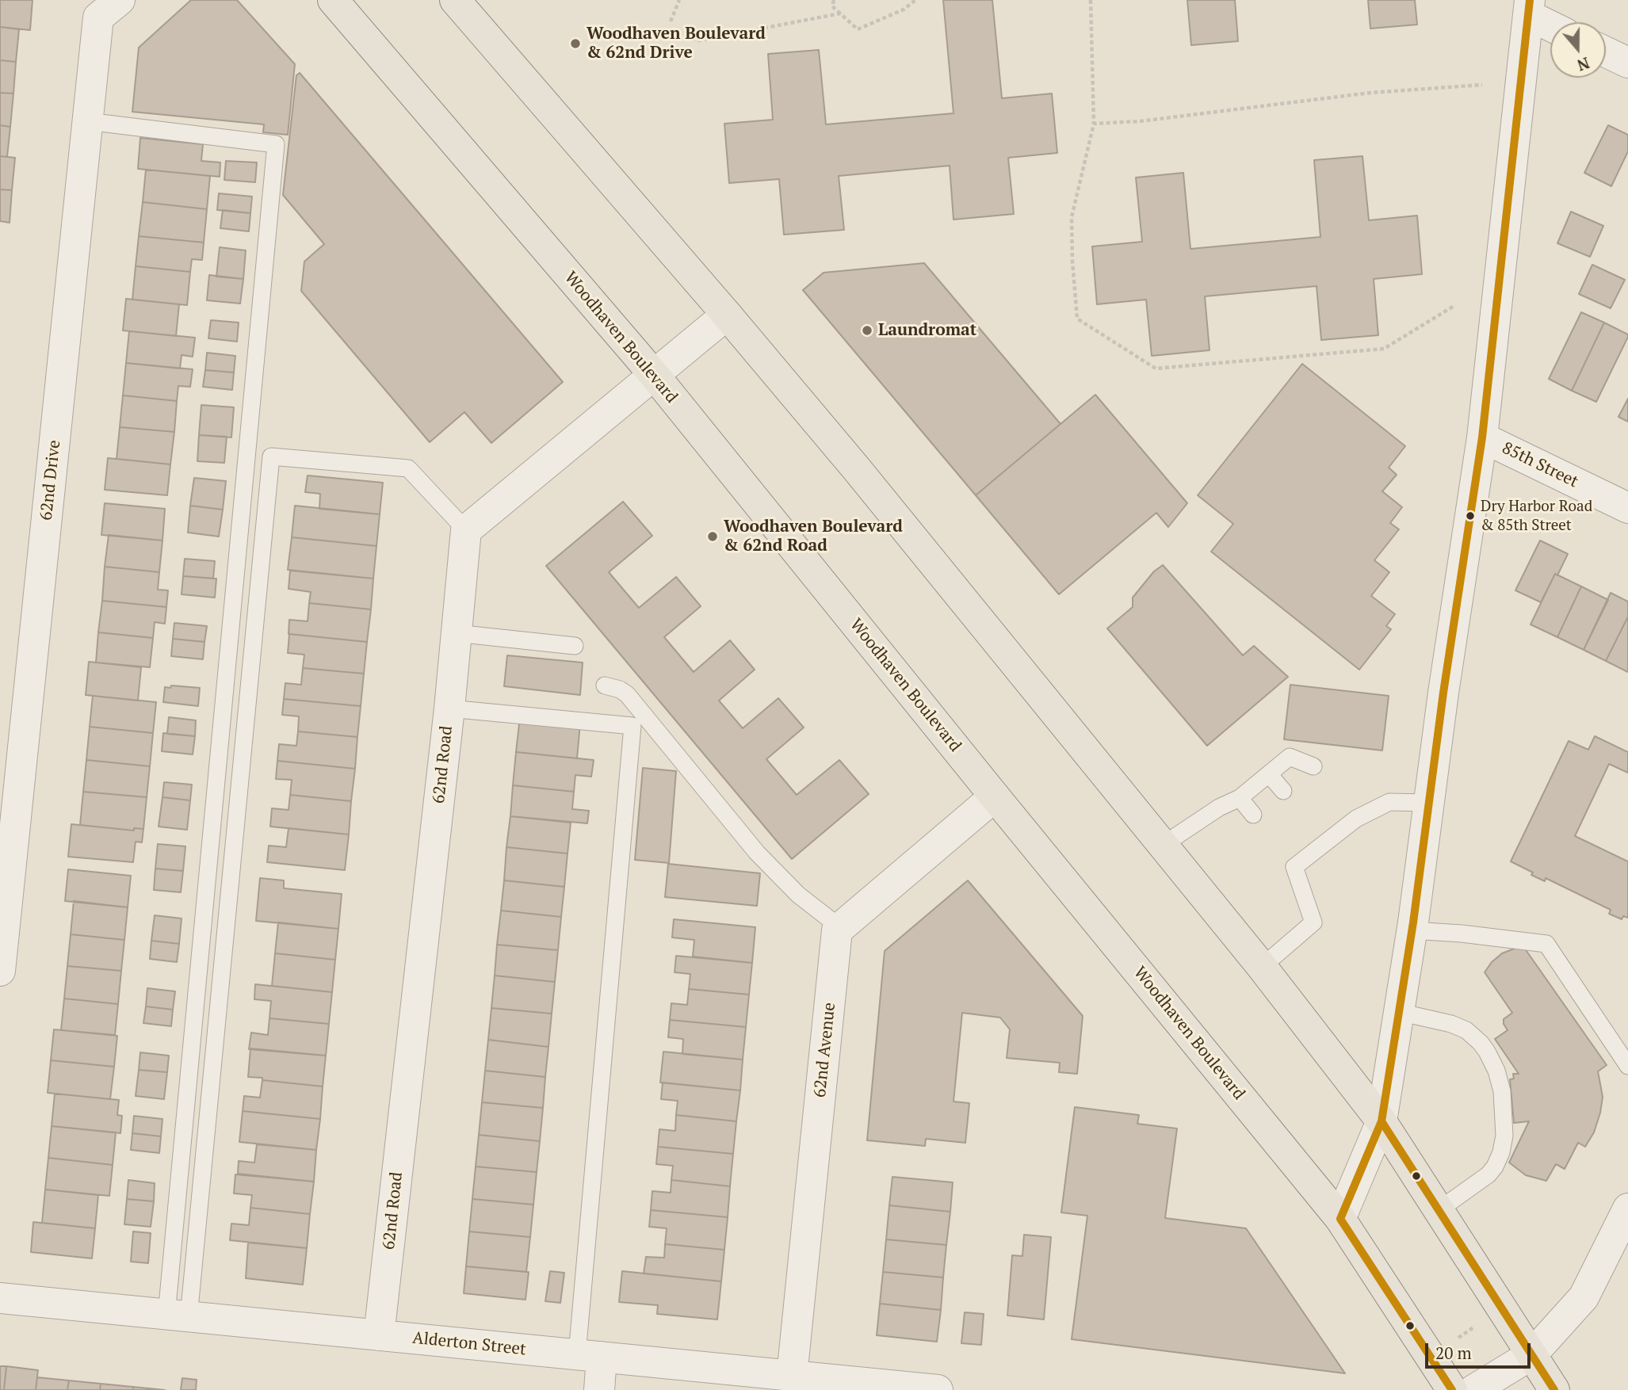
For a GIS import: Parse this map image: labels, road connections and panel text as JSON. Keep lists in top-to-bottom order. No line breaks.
{"streets":{"main road":["Woodhaven Boulevard"],"street":["85th Street","62nd Drive","62nd Road","62nd Avenue","Alderton Street"]},"crossings":[["62nd Road","Alderton Street"],["62nd Avenue","Alderton Street"]],"places":["Woodhaven Boulevard & 62nd Drive","Laundromat","Dry Harbor Road & 85th Street","Woodhaven Boulevard & 62nd Road"],"scale_bar":"20 m","north":"bottom"}
